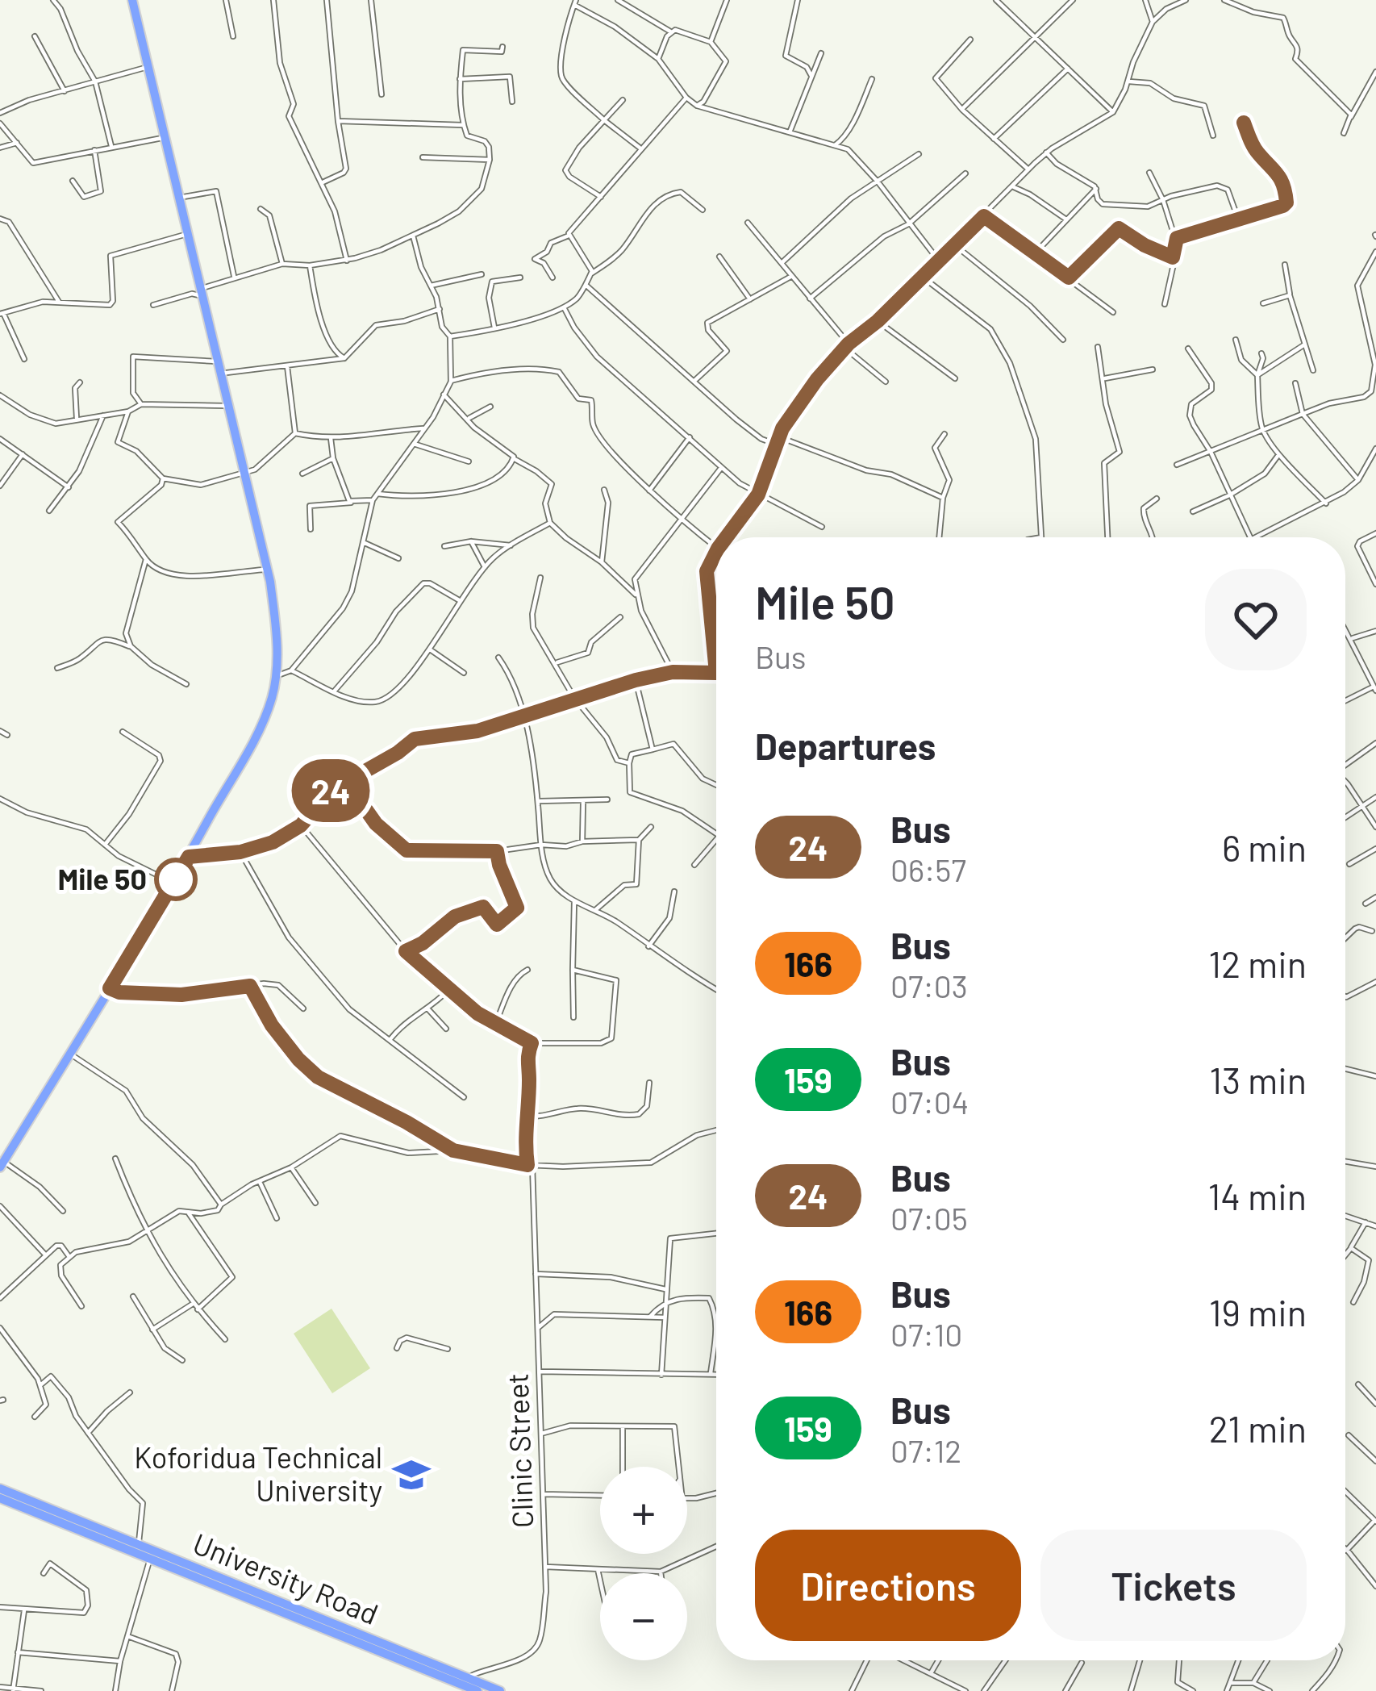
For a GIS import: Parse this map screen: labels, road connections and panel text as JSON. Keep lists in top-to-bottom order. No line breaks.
{"streets":{"highway":["University Road"],"street":["Clinic Street"]},"crossings":[["Clinic Street","University Road"]],"places":{"other":["Mile 50"],"school or university":["Koforidua Technical University"]},"lines":["bus line 24"],"page":{"on_map":"24","heading":[["Mile 50","Bus"],"Departures"],"list":[{"mark":"24","name":"Bus","note":"06:57","value":"6 min"},{"mark":"166","name":"Bus","note":"07:03","value":"12 min"},{"mark":"159","name":"Bus","note":"07:04","value":"13 min"},{"mark":"24","name":"Bus","note":"07:05","value":"14 min"},{"mark":"166","name":"Bus","note":"07:10","value":"19 min"},{"mark":"159","name":"Bus","note":"07:12","value":"21 min"}],"map_buttons":["+","−"],"buttons":["Directions","Tickets"]}}
